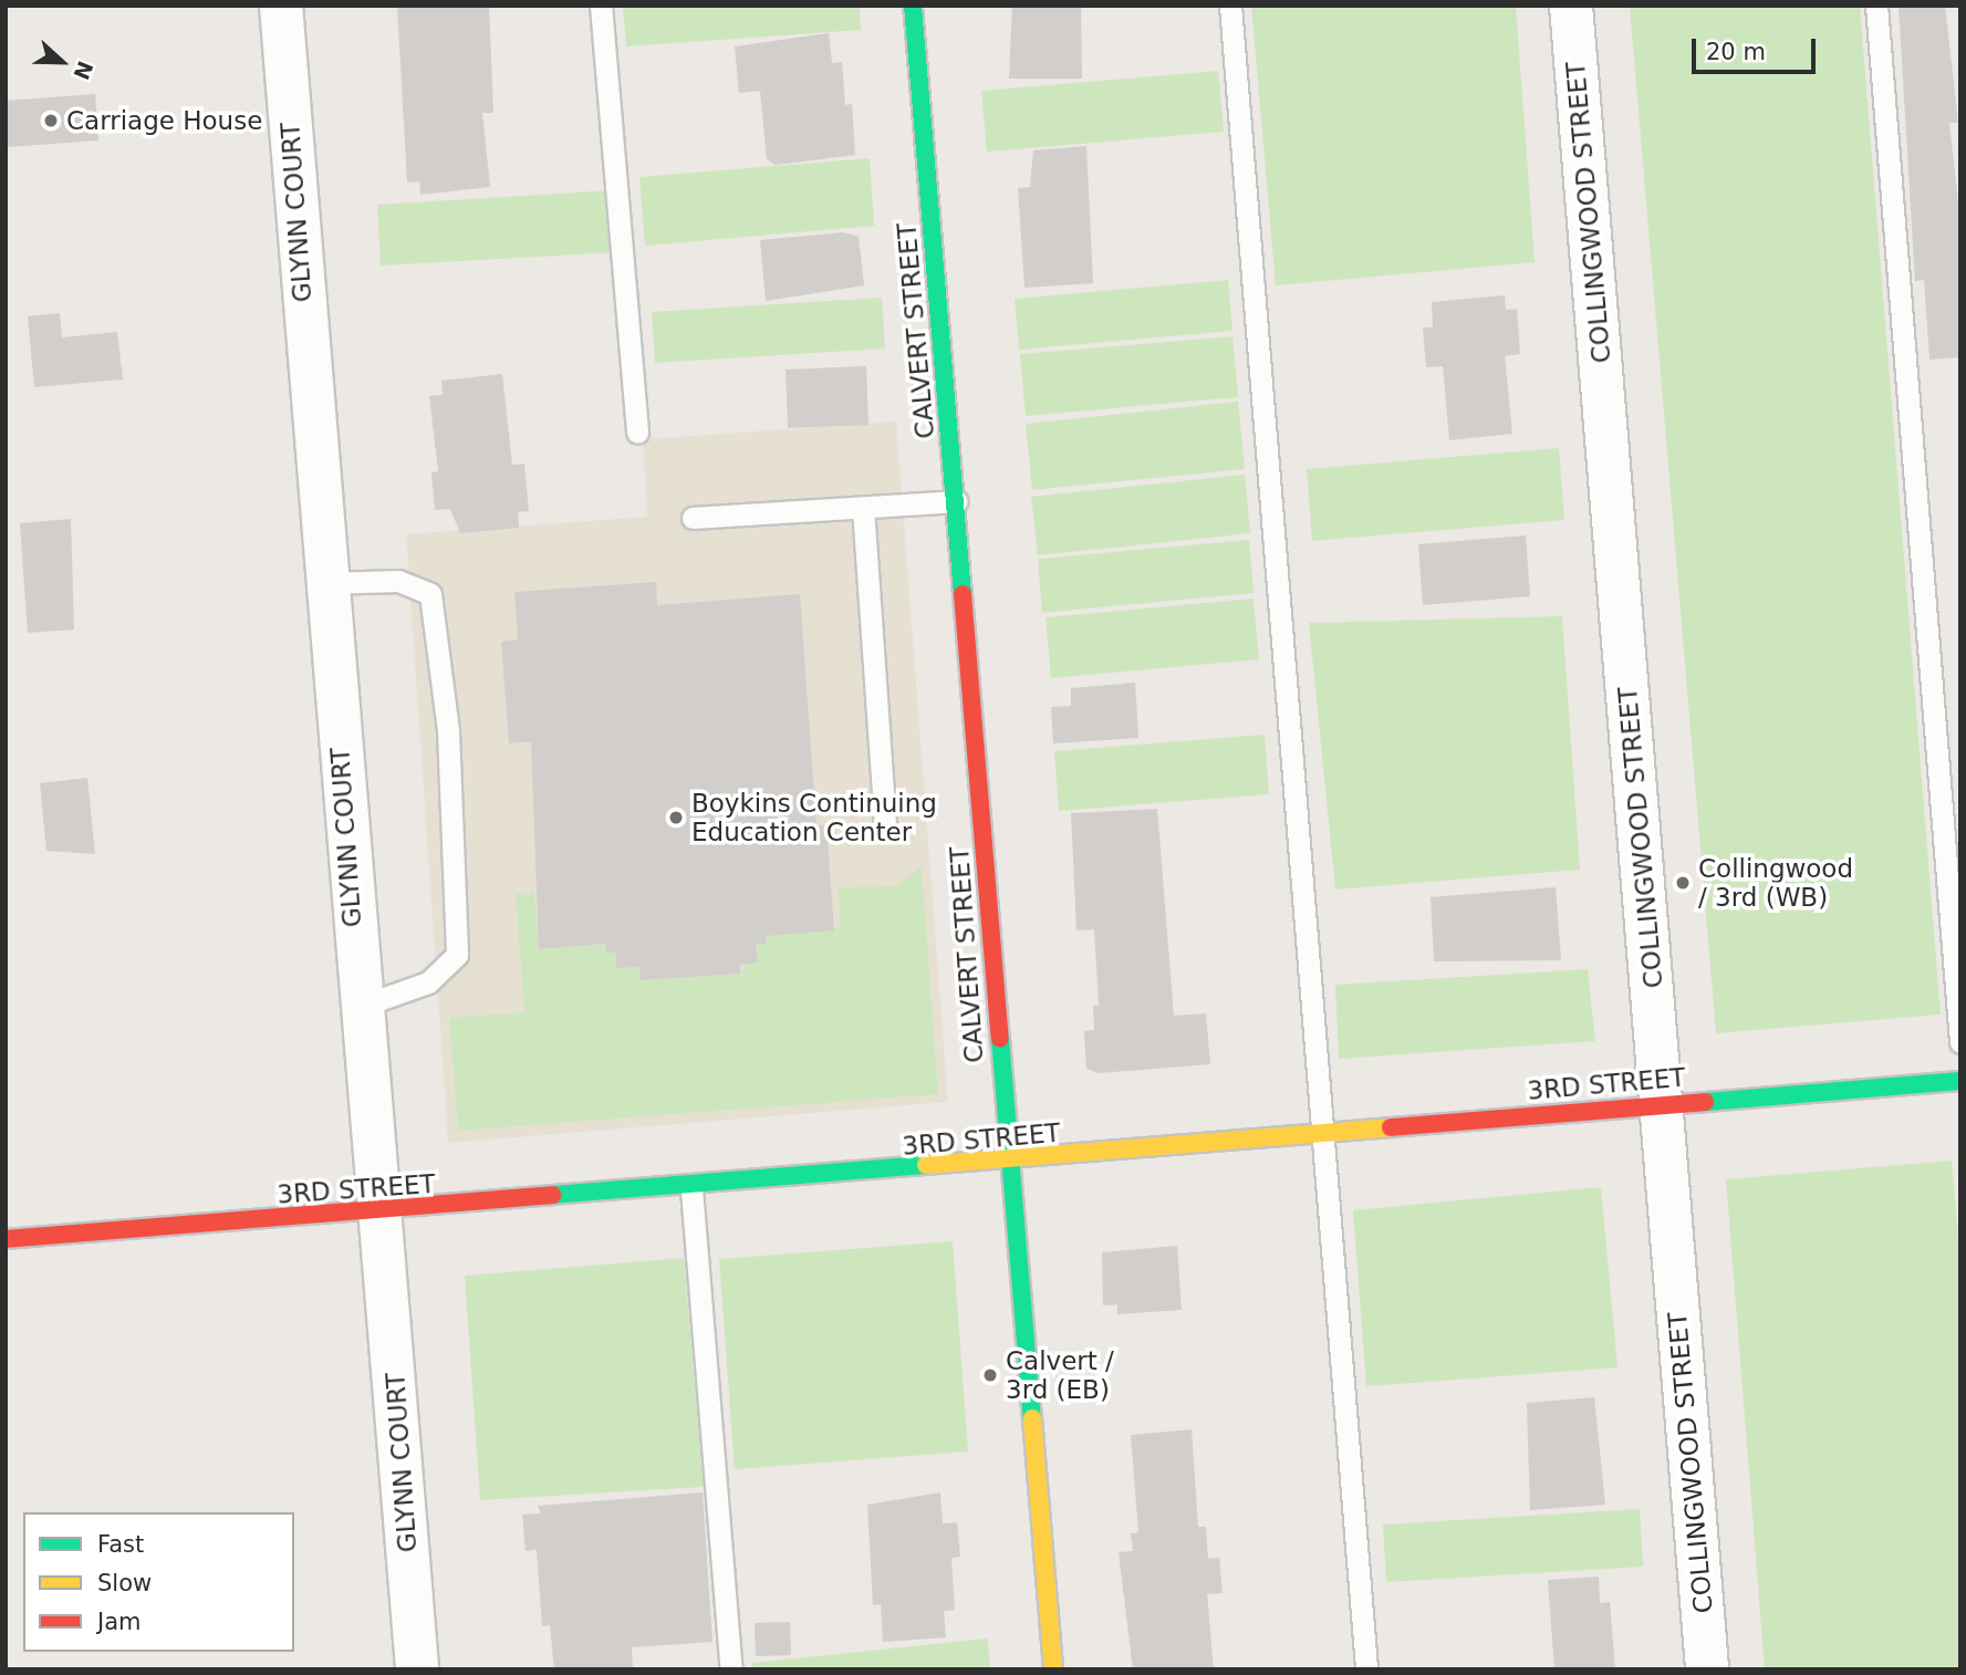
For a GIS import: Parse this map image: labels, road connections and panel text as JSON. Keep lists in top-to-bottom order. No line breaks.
{"streets":{"street":["GLYNN COURT","COLLINGWOOD STREET","CALVERT STREET","3RD STREET"]},"crossings":[["GLYNN COURT","3RD STREET"],["COLLINGWOOD STREET","3RD STREET"],["CALVERT STREET","3RD STREET"]],"places":["Carriage House","Boykins Continuing Education Center","Collingwood / 3rd (WB)","Calvert / 3rd (EB)"],"legend":["Fast","Slow","Jam"],"scale_bar":"20 m","north":"right"}
